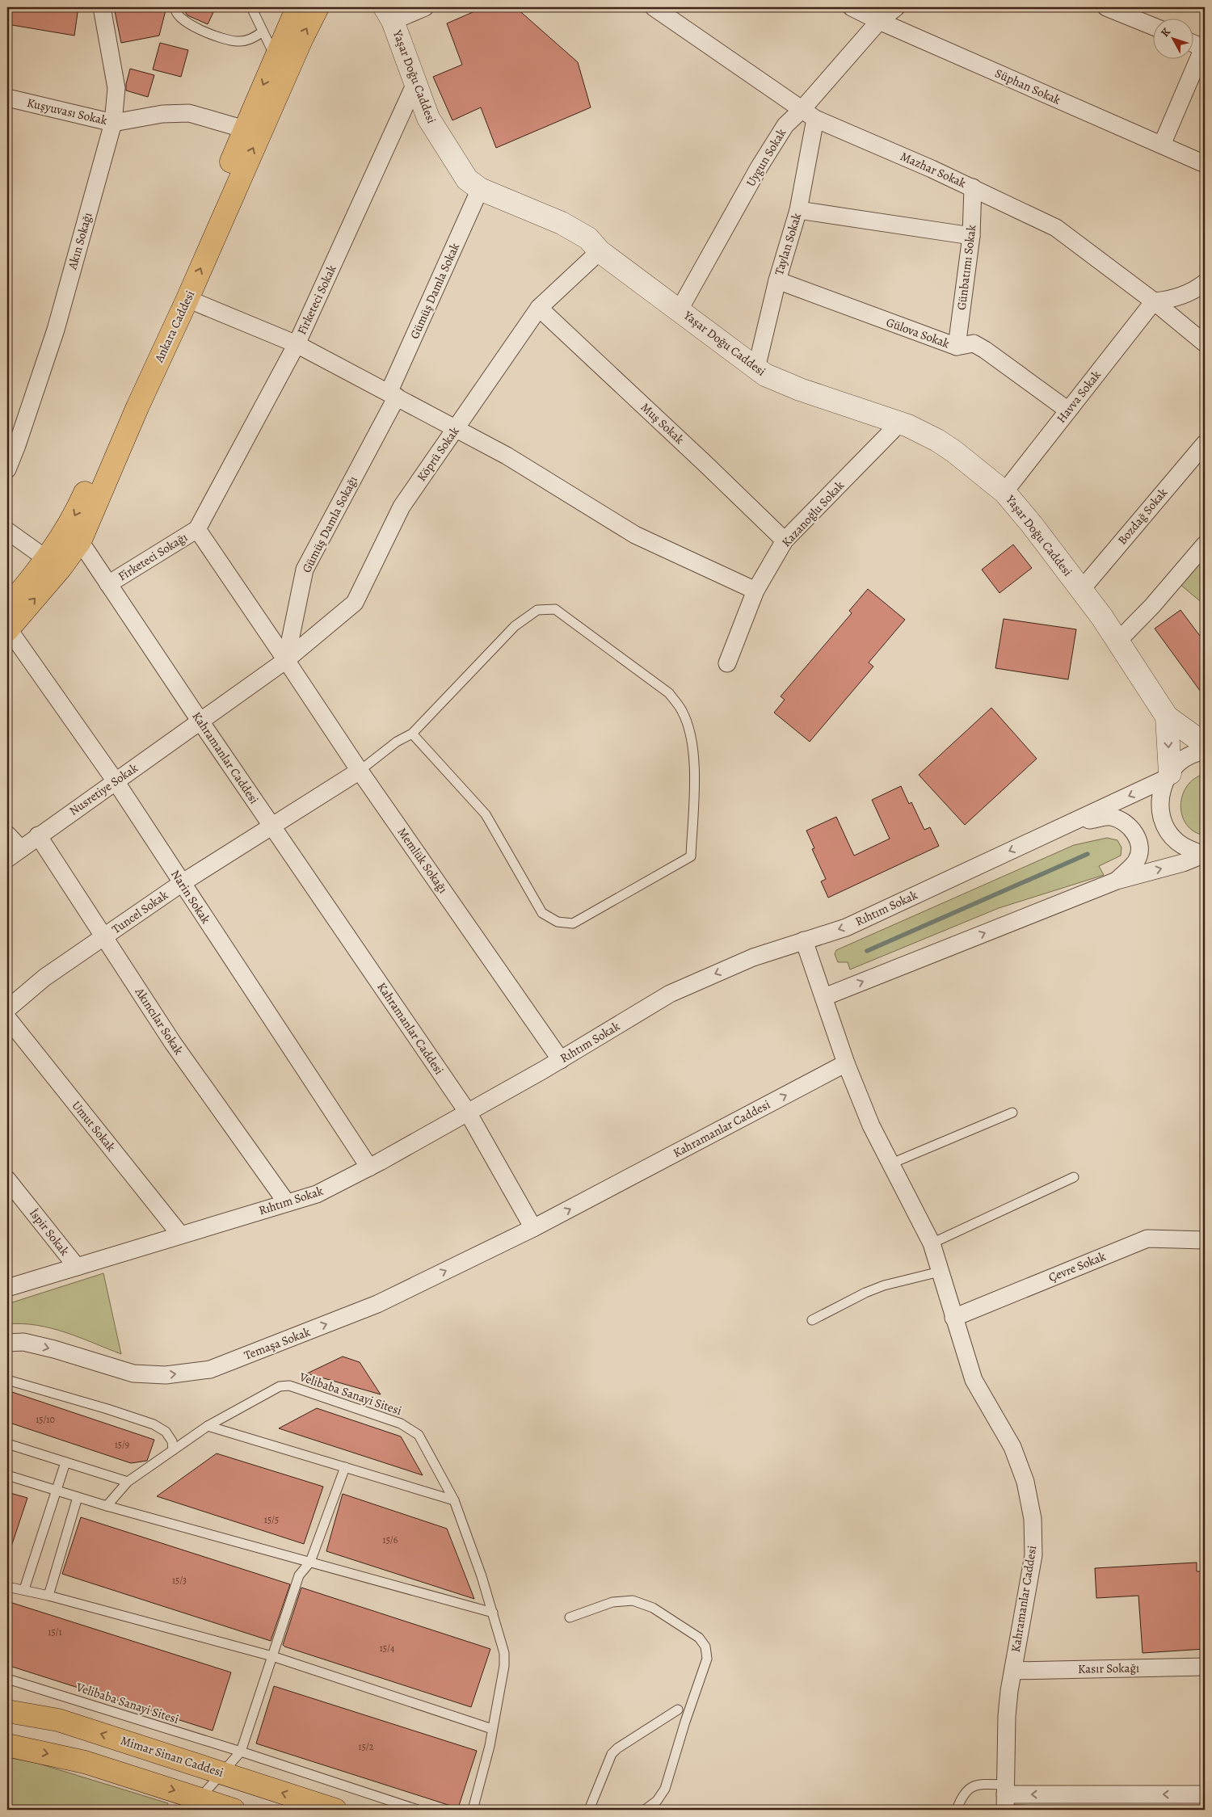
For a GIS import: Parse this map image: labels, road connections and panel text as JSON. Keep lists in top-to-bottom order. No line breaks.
{"streets":{"main road":["Ankara Caddesi","Mimar Sinan Caddesi"],"street":["Yaşar Doğu Caddesi","Süphan Sokak","Kuşyuvası Sokak","Uygun Sokak","Mazhar Sokak","Akın Sokağı","Taylan Sokak","Günbatımı Sokak","Gümüş Damla Sokak","Firketeci Sokak","Gülova Sokak","Havva Sokak","Muş Sokak","Köprü Sokak","Kazanoğlu Sokak","Bozdağ Sokak","Gümüş Damla Sokağı","Firketeci Sokağı","Kahramanlar Caddesi","Nusretiye Sokak","Memlük Sokağı","Narin Sokak","Rıhtım Sokak","Tuncel Sokak","Akıncılar Sokak","Umut Sokak","İspir Sokak","Çevre Sokak","Temaşa Sokak","Kasır Sokağı"],"lane":["Velibaba Sanayi Sitesi"]},"crossings":[["Yaşar Doğu Caddesi","Uygun Sokak"],["Yaşar Doğu Caddesi","Taylan Sokak"],["Yaşar Doğu Caddesi","Gümüş Damla Sokak"],["Yaşar Doğu Caddesi","Firketeci Sokak"],["Yaşar Doğu Caddesi","Havva Sokak"],["Yaşar Doğu Caddesi","Köprü Sokak"],["Yaşar Doğu Caddesi","Kazanoğlu Sokak"],["Yaşar Doğu Caddesi","Bozdağ Sokak"],["Süphan Sokak","Uygun Sokak"],["Kuşyuvası Sokak","Akın Sokağı"],["Kuşyuvası Sokak","Ankara Caddesi"],["Uygun Sokak","Mazhar Sokak"],["Uygun Sokak","Taylan Sokak"],["Mazhar Sokak","Taylan Sokak"],["Mazhar Sokak","Günbatımı Sokak"],["Mazhar Sokak","Havva Sokak"],["Taylan Sokak","Gülova Sokak"],["Günbatımı Sokak","Gülova Sokak"],["Gümüş Damla Sokak","Firketeci Sokak"],["Gümüş Damla Sokak","Gümüş Damla Sokağı"],["Firketeci Sokak","Köprü Sokak"],["Firketeci Sokak","Kazanoğlu Sokak"],["Firketeci Sokak","Gümüş Damla Sokağı"],["Ankara Caddesi","Kahramanlar Caddesi"],["Ankara Caddesi","Narin Sokak"],["Gülova Sokak","Havva Sokak"],["Muş Sokak","Köprü Sokak"],["Muş Sokak","Kazanoğlu Sokak"],["Köprü Sokak","Gümüş Damla Sokağı"],["Köprü Sokak","Kahramanlar Caddesi"],["Köprü Sokak","Nusretiye Sokak"],["Köprü Sokak","Memlük Sokağı"],["Gümüş Damla Sokağı","Memlük Sokağı"],["Firketeci Sokağı","Kahramanlar Caddesi"],["Firketeci Sokağı","Memlük Sokağı"],["Kahramanlar Caddesi","Nusretiye Sokak"],["Kahramanlar Caddesi","Rıhtım Sokak"],["Kahramanlar Caddesi","Tuncel Sokak"],["Kahramanlar Caddesi","Çevre Sokak"],["Kahramanlar Caddesi","Temaşa Sokak"],["Kahramanlar Caddesi","Kasır Sokağı"],["Nusretiye Sokak","Narin Sokak"],["Nusretiye Sokak","Akıncılar Sokak"],["Memlük Sokağı","Rıhtım Sokak"],["Memlük Sokağı","Tuncel Sokak"],["Narin Sokak","Rıhtım Sokak"],["Narin Sokak","Tuncel Sokak"],["Rıhtım Sokak","Akıncılar Sokak"],["Rıhtım Sokak","Umut Sokak"],["Rıhtım Sokak","İspir Sokak"],["Tuncel Sokak","Akıncılar Sokak"]],"one_way":["Temaşa Sokak"],"house_numbers":["15/10","15/9","15/5","15/6","15/3","15/1","15/4","15/2"],"north":"top left"}
